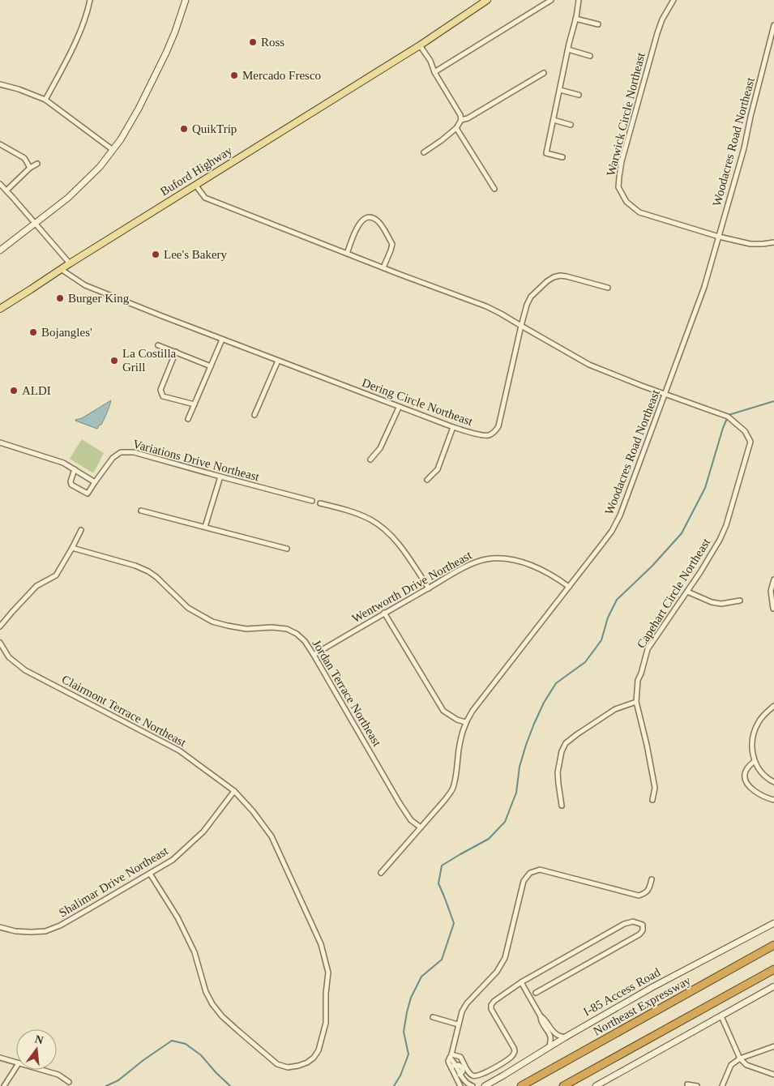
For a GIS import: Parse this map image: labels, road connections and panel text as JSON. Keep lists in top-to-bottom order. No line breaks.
{"streets":{"highway":["Northeast Expressway"],"main road":["Buford Highway","I-85 Access Road"],"street":["Warwick Circle Northeast","Woodacres Road Northeast","Dering Circle Northeast","Variations Drive Northeast","Wentworth Drive Northeast","Capehart Circle Northeast","Jordan Terrace Northeast","Clairmont Terrace Northeast","Shalimar Drive Northeast"]},"crossings":[["Warwick Circle Northeast","Woodacres Road Northeast"],["Woodacres Road Northeast","Wentworth Drive Northeast"],["Woodacres Road Northeast","Capehart Circle Northeast"],["Woodacres Road Northeast","Jordan Terrace Northeast"],["Buford Highway","Dering Circle Northeast"],["Dering Circle Northeast","Capehart Circle Northeast"],["Wentworth Drive Northeast","Jordan Terrace Northeast"],["Clairmont Terrace Northeast","Shalimar Drive Northeast"]],"places":["Ross","Mercado Fresco","QuikTrip","Lee's Bakery","Burger King","Bojangles'","La Costilla Grill","ALDI"],"north":"top"}
